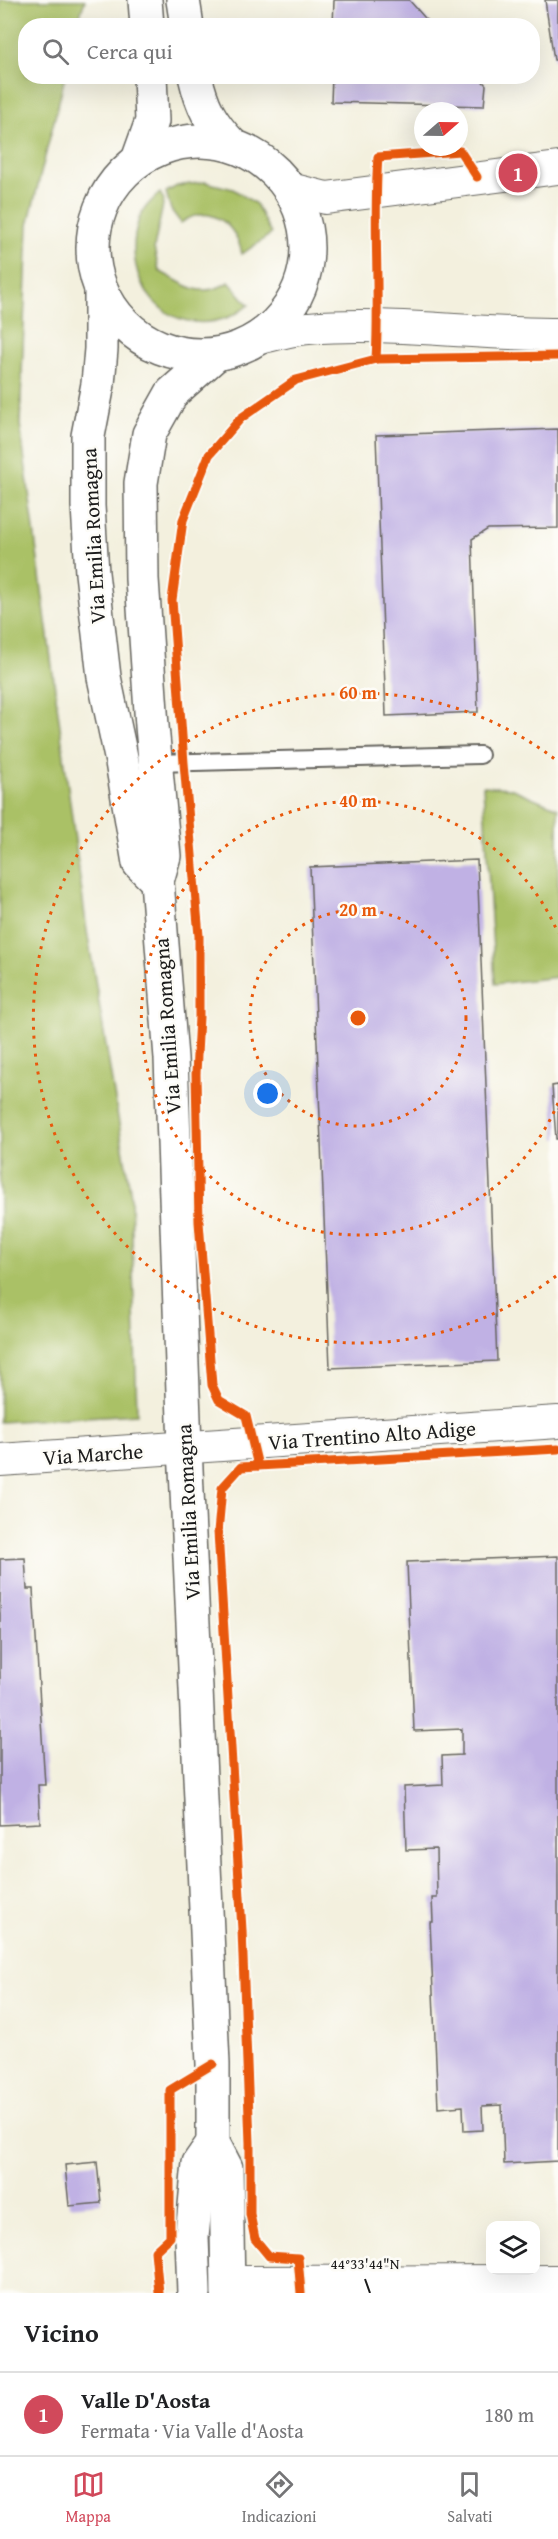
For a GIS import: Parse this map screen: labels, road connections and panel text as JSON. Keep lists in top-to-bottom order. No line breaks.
{"streets":{"street":["Via Emilia Romagna","Via Trentino Alto Adige","Via Marche"]},"crossings":[["Via Emilia Romagna","Via Trentino Alto Adige"],["Via Emilia Romagna","Via Marche"],["Via Trentino Alto Adige","Via Marche"]],"north":"right","page":{"search":"Cerca qui","pins":"1","heading":"Vicino","list":[{"mark":"1","name":"Valle D'Aosta","note":"Fermata · Via Valle d'Aosta","value":"180 m"}],"nav":["Mappa","Indicazioni","Salvati"]},"coordinates":["44°33'44\"N"],"rings":["60 m","40 m","20 m"]}
